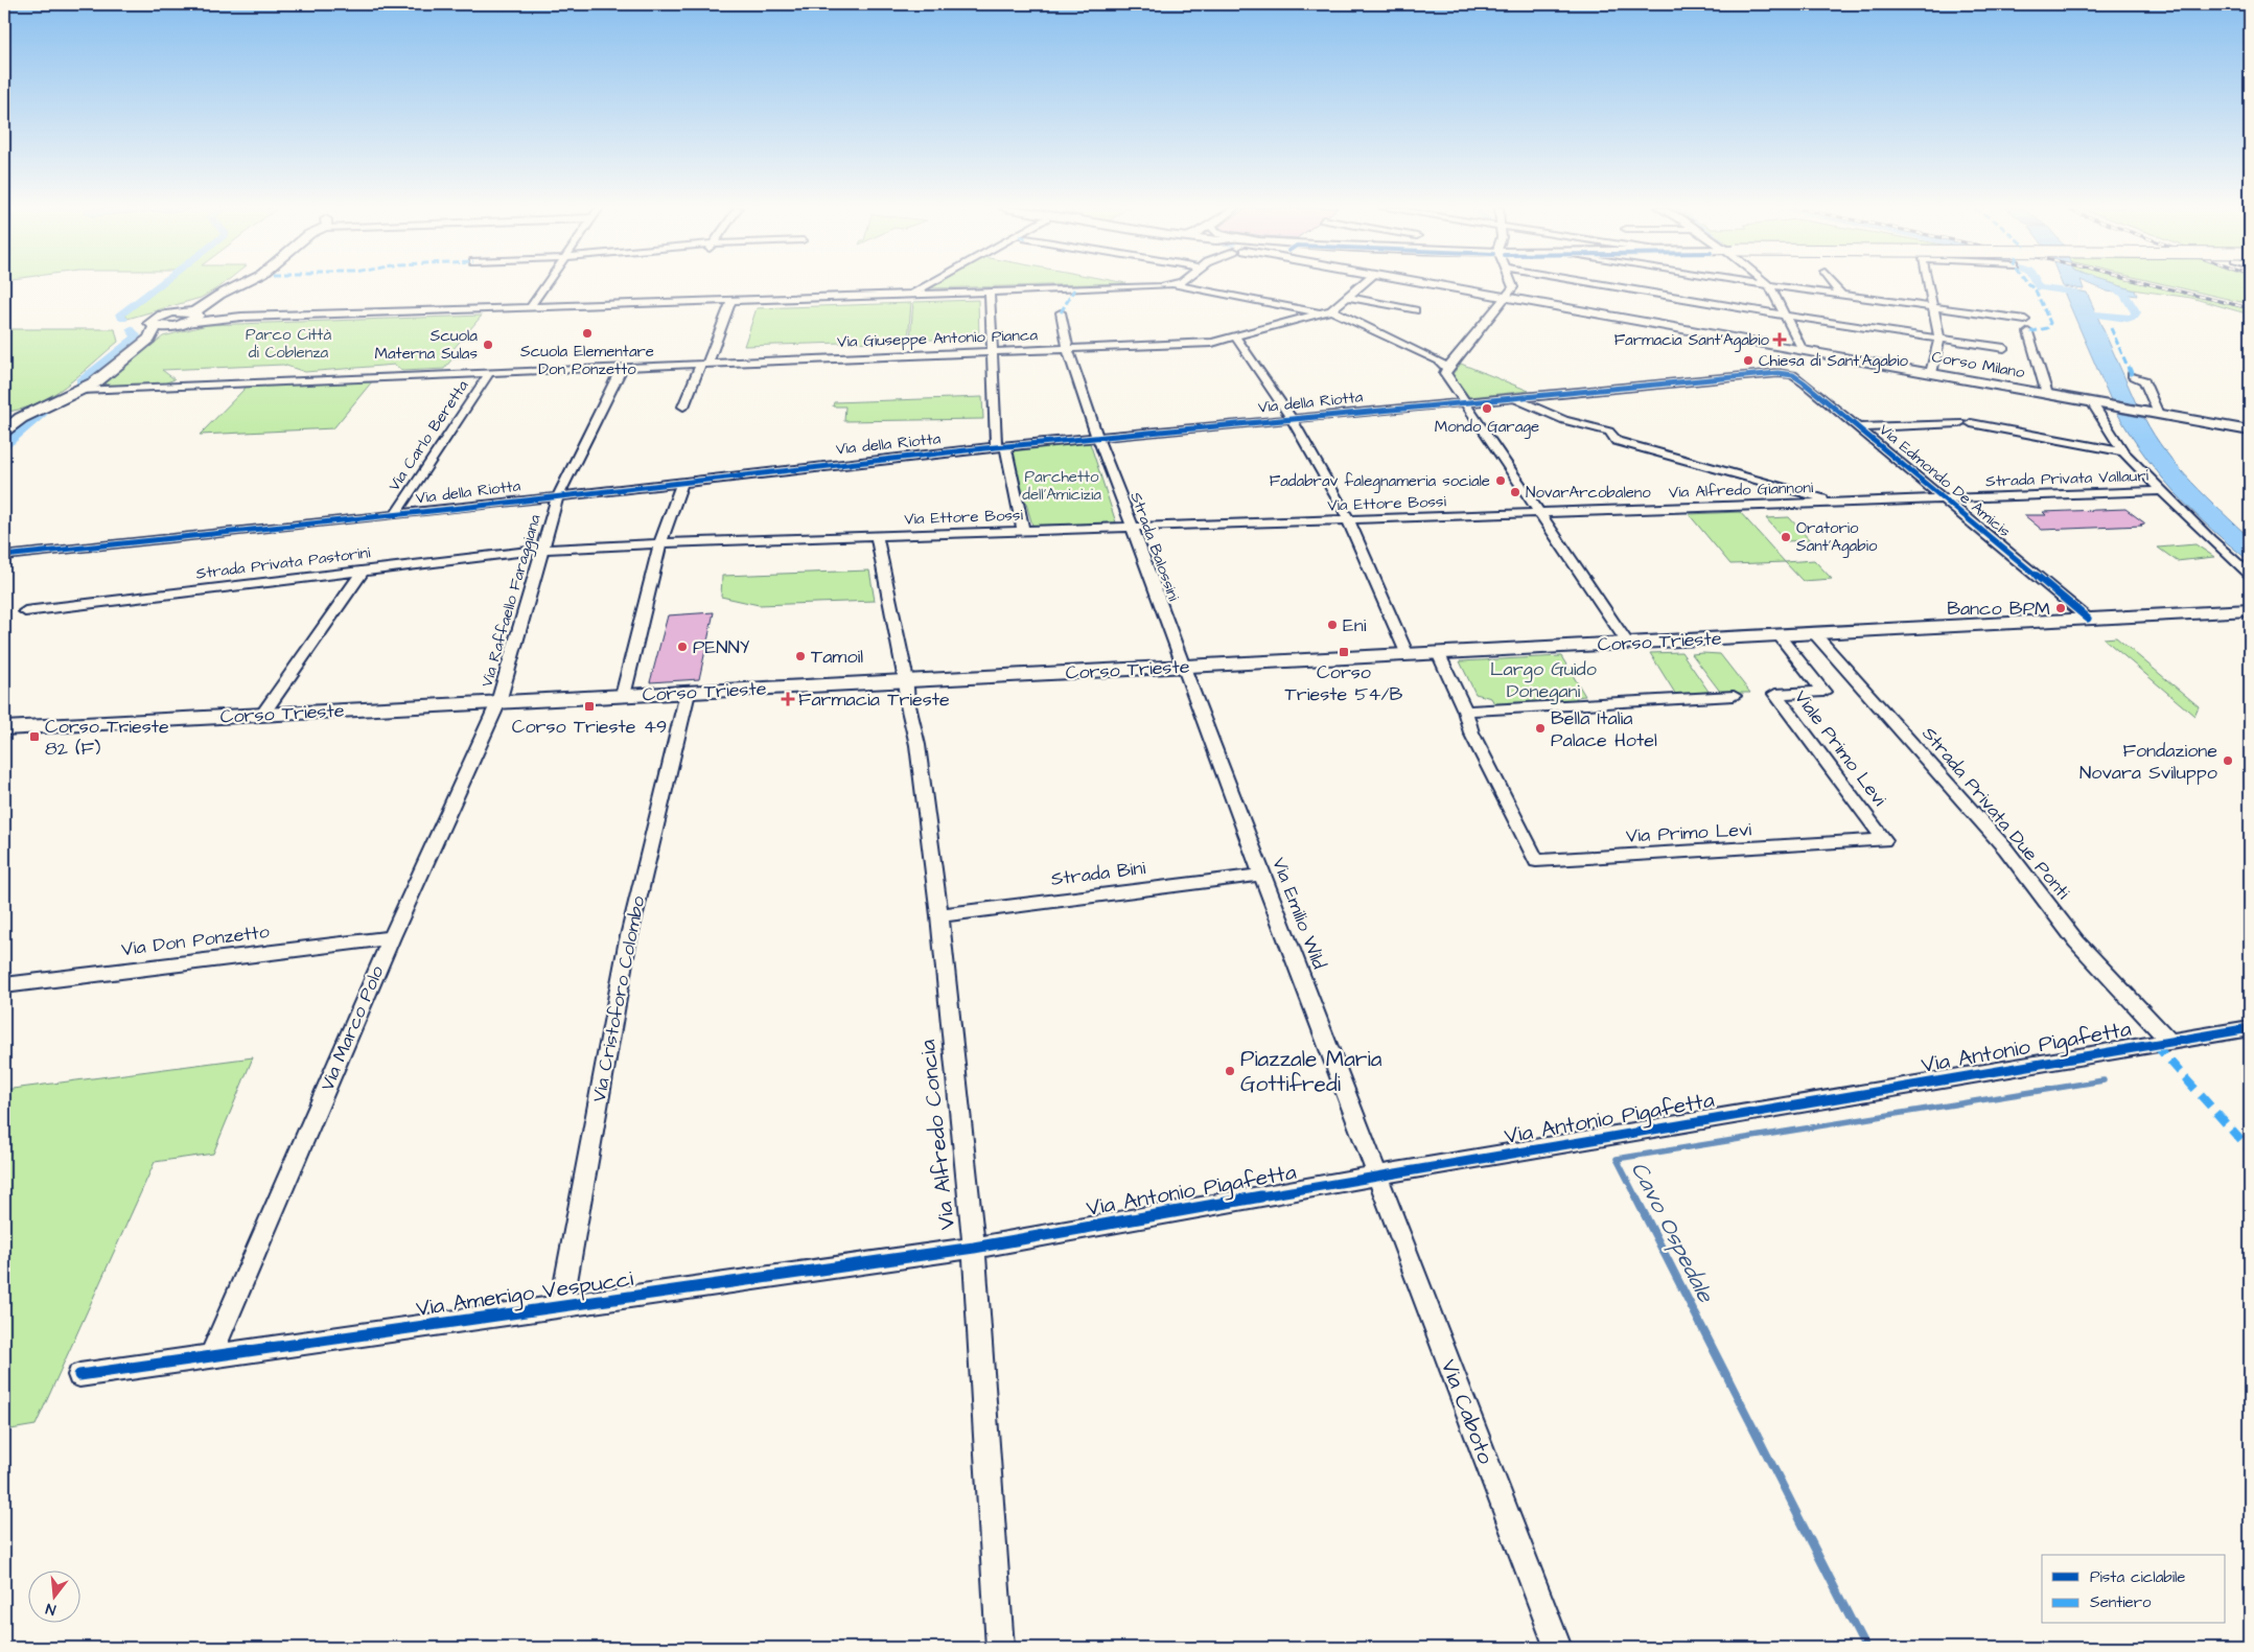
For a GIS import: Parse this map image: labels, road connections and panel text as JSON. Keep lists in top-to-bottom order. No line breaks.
{"streets":{"main road":["Corso Milano","Corso Trieste"],"street":["Via Giuseppe Antonio Pianca","Via della Riotta","Via Carlo Beretta","Strada Privata Vallauri","Via Edmondo De Amicis","Via Alfredo Giannoni","Via Ettore Bossi","Strada Balossini","Strada Privata Pastorini","Via Raffaello Faraggiana","Viale Primo Levi","Strada Privata Due Ponti","Via Primo Levi","Strada Bini","Via Emilio Wild","Via Don Ponzetto","Via Cristoforo Colombo","Via Marco Polo","Via Antonio Pigafetta","Via Alfredo Concia","Via Amerigo Vespucci","Via Caboto"]},"crossings":[["Via Giuseppe Antonio Pianca","Via Carlo Beretta"],["Via Giuseppe Antonio Pianca","Strada Balossini"],["Via Giuseppe Antonio Pianca","Via Raffaello Faraggiana"],["Via della Riotta","Via Carlo Beretta"],["Via della Riotta","Via Edmondo De Amicis"],["Via della Riotta","Strada Balossini"],["Via della Riotta","Via Raffaello Faraggiana"],["Strada Privata Vallauri","Via Edmondo De Amicis"],["Strada Privata Vallauri","Via Alfredo Giannoni"],["Via Edmondo De Amicis","Via Alfredo Giannoni"],["Via Edmondo De Amicis","Corso Trieste"],["Via Alfredo Giannoni","Via Ettore Bossi"],["Via Ettore Bossi","Strada Balossini"],["Via Ettore Bossi","Strada Privata Pastorini"],["Via Ettore Bossi","Via Raffaello Faraggiana"],["Via Ettore Bossi","Via Alfredo Concia"],["Strada Balossini","Corso Trieste"],["Strada Balossini","Via Emilio Wild"],["Strada Privata Pastorini","Via Raffaello Faraggiana"],["Via Raffaello Faraggiana","Corso Trieste"],["Via Raffaello Faraggiana","Via Marco Polo"],["Corso Trieste","Viale Primo Levi"],["Corso Trieste","Strada Privata Due Ponti"],["Corso Trieste","Via Emilio Wild"],["Corso Trieste","Via Cristoforo Colombo"],["Corso Trieste","Via Marco Polo"],["Corso Trieste","Via Alfredo Concia"],["Viale Primo Levi","Via Primo Levi"],["Strada Privata Due Ponti","Via Antonio Pigafetta"],["Strada Bini","Via Emilio Wild"],["Strada Bini","Via Alfredo Concia"],["Via Emilio Wild","Via Antonio Pigafetta"],["Via Emilio Wild","Via Caboto"],["Via Don Ponzetto","Via Marco Polo"],["Via Cristoforo Colombo","Via Amerigo Vespucci"],["Via Marco Polo","Via Amerigo Vespucci"],["Via Antonio Pigafetta","Via Alfredo Concia"],["Via Antonio Pigafetta","Via Amerigo Vespucci"],["Via Antonio Pigafetta","Via Caboto"],["Via Alfredo Concia","Via Amerigo Vespucci"]],"water":["Cavo Ospedale"],"parks":["Parco Città di Coblenza","Parchetto dell'Amicizia","Largo Guido Donegani"],"places":{"other":["Scuola Elementare Don Ponzetto","Scuola Materna Sulas","Chiesa di Sant'Agabio","Mondo Garage","Fadabrav falegnameria sociale","NovarArcobaleno","Oratorio Sant'Agabio","Banco BPM","Eni","PENNY","Tamoil","Bella Italia Palace Hotel","Fondazione Novara Sviluppo","Piazzale Maria Gottifredi"],"health":["Farmacia Sant'Agabio","Farmacia Trieste"],"transit":["Corso Trieste 54/B","Corso Trieste 49","Corso Trieste 82 (F)"]},"legend":["Pista ciclabile","Sentiero"],"north":"bottom"}
